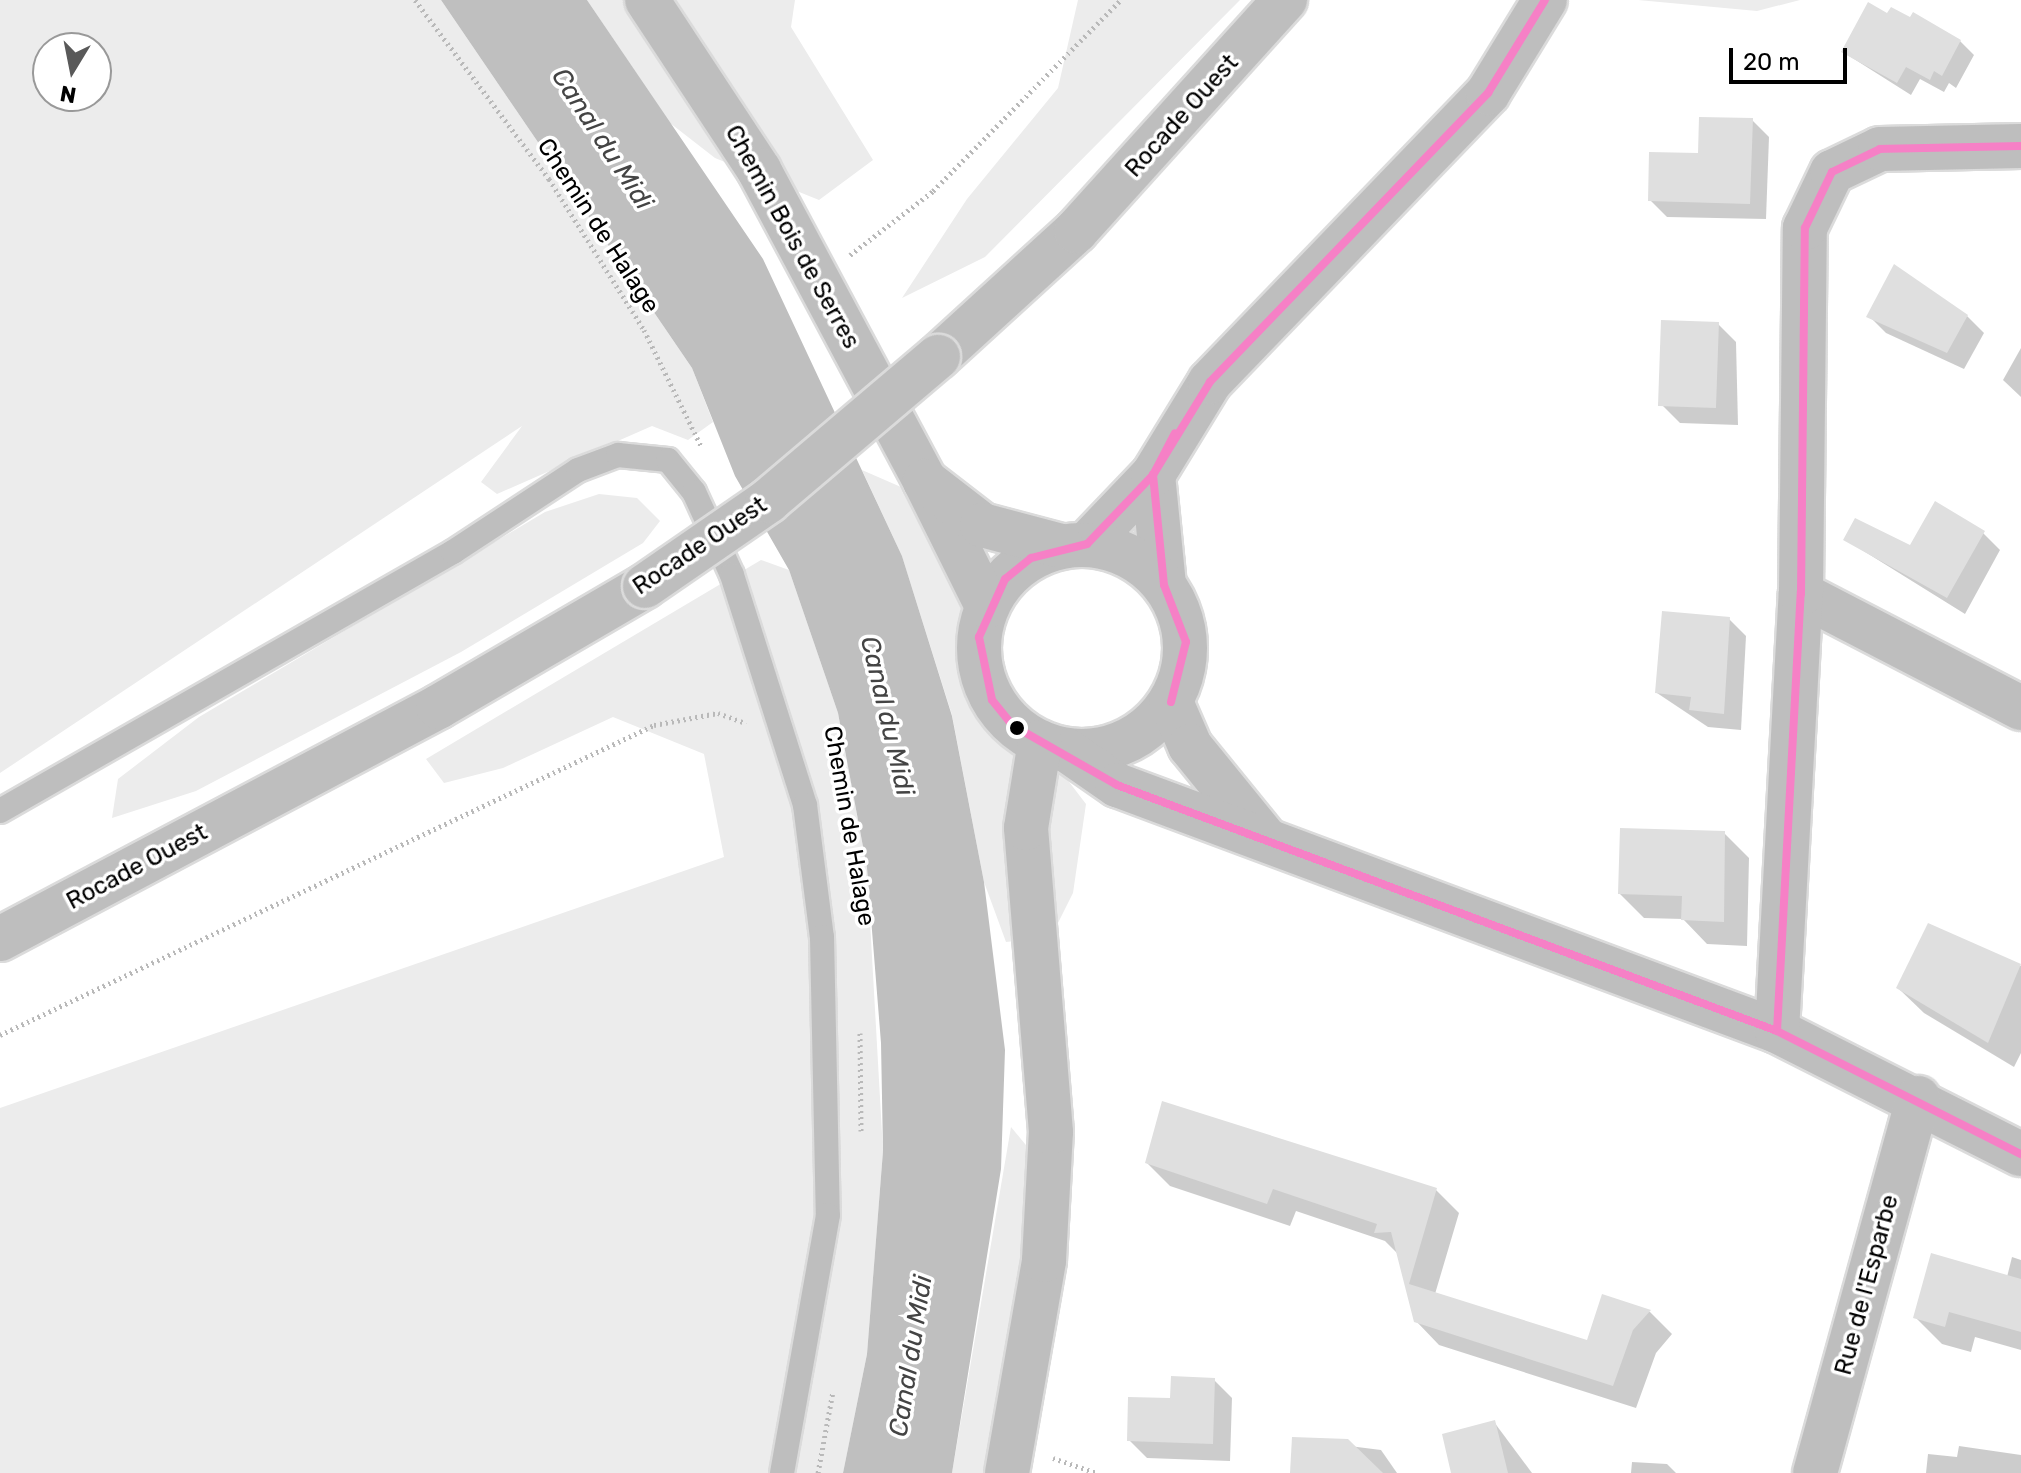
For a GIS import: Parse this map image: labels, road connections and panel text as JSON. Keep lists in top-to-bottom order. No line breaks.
{"streets":{"street":["Rocade Ouest","Chemin Bois de Serres","Rue de l'Esparbe"],"path":["Chemin de Halage"]},"water":["Canal du Midi"],"scale_bar":"20 m","north":"bottom"}
